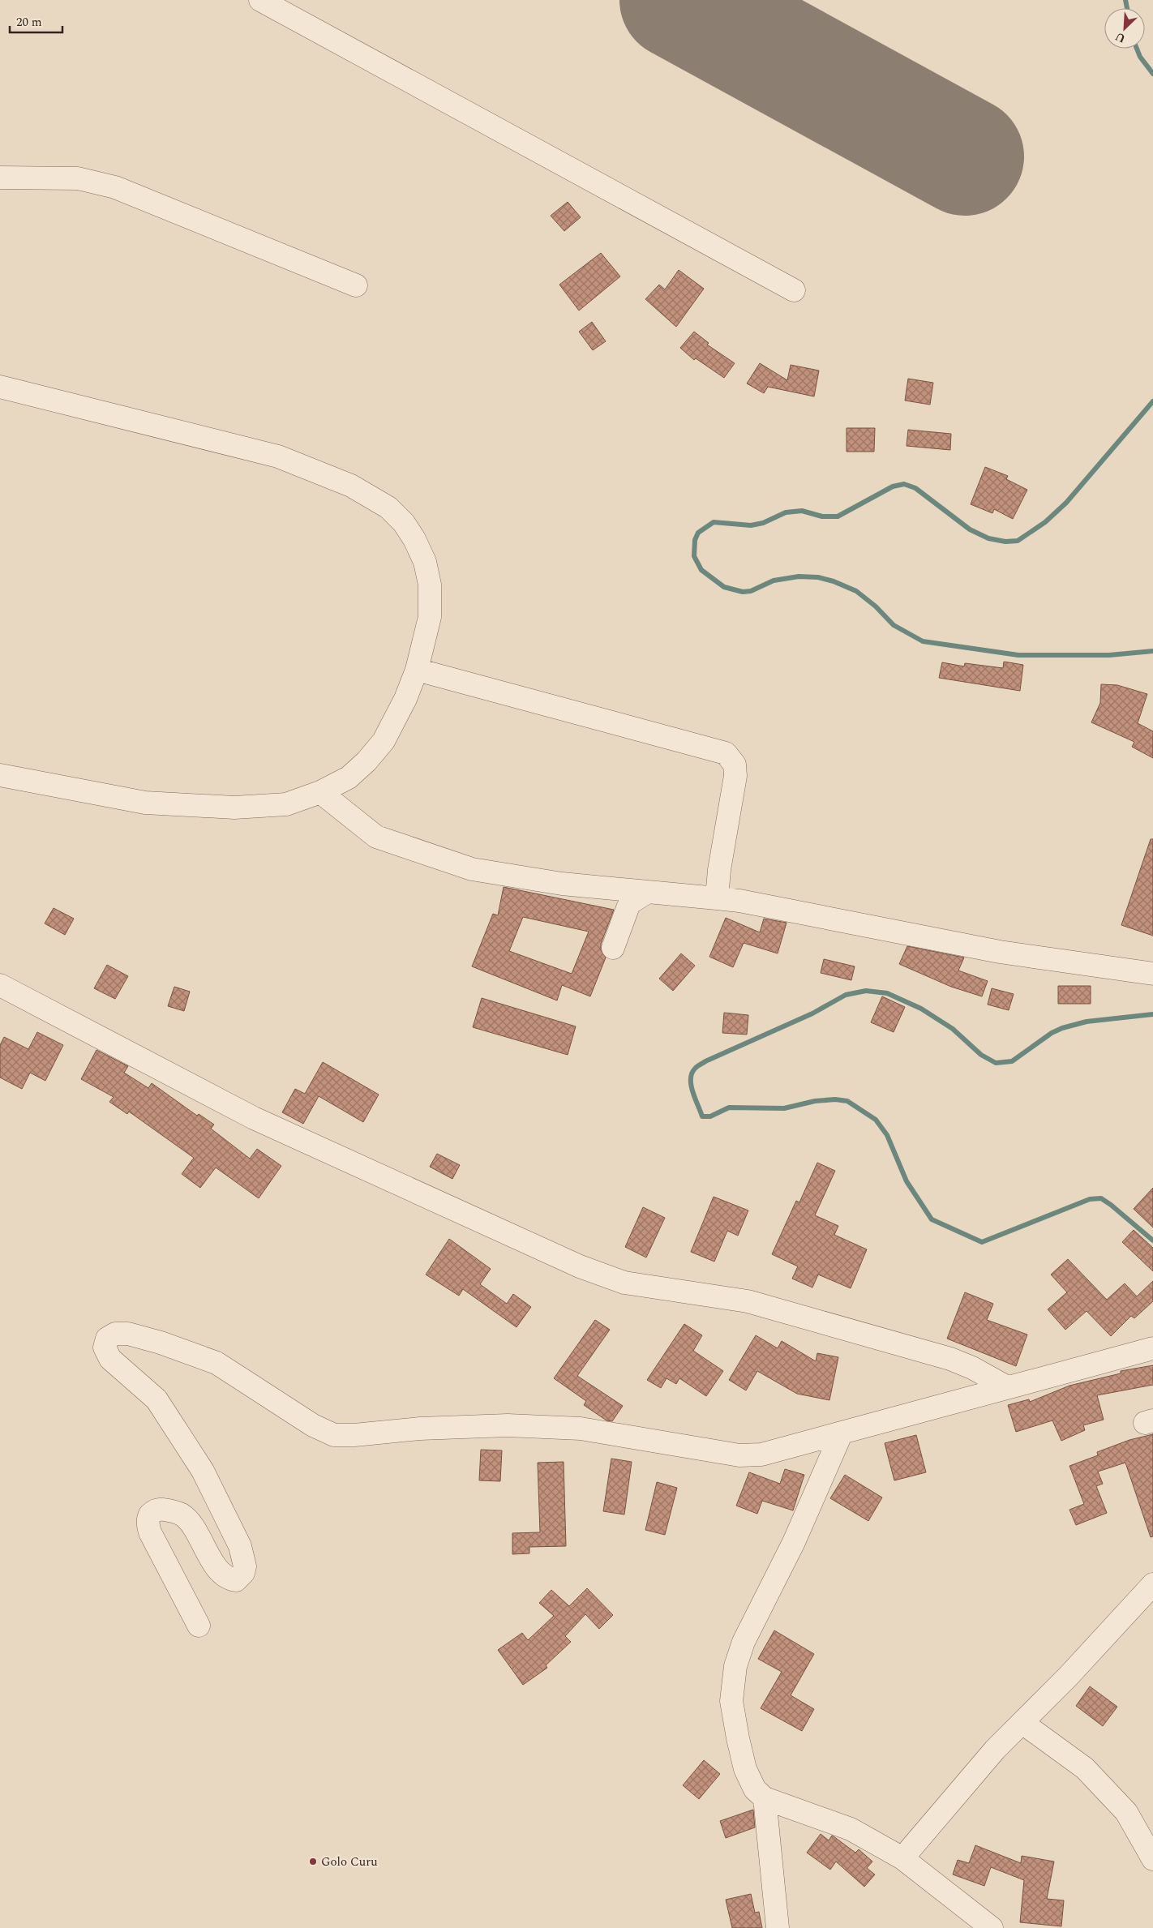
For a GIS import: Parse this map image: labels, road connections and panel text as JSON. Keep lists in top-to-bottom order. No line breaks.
{"places":["Golo Curu"],"scale_bar":"20 m","north":"bottom left"}
